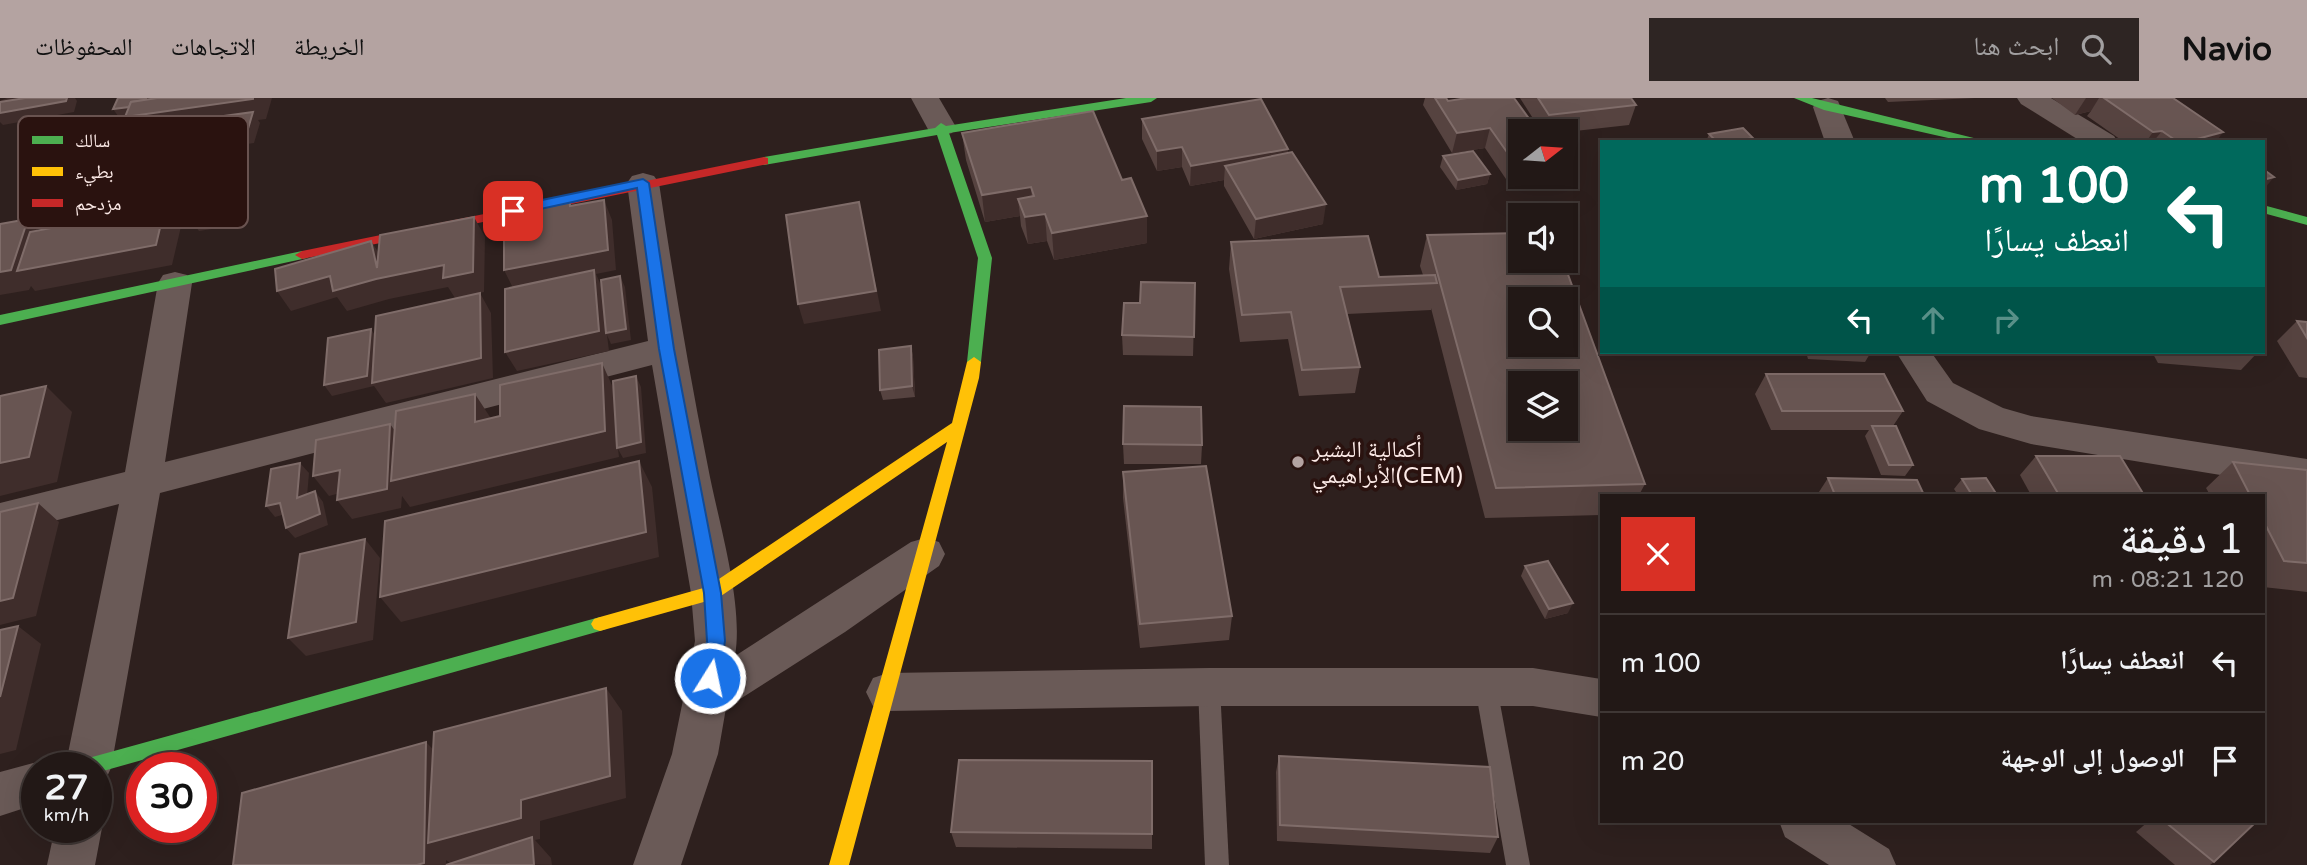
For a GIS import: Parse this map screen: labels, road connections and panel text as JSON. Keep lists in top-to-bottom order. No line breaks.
{"places":["أكمالية البشير الأبراهيمي(CEM)"],"legend":["سالك","بطيء","مزدحم"],"north":"right","page":{"header":"Navio","search":"ابحث هنا","nav":["الخريطة","الاتجاهات","المحفوظات"],"turn":["100 m","انعطف يسارًا"],"heading":["1 دقيقة","120 m · 08:21"],"list":[{"name":"انعطف يسارًا","value":"100 m"},{"name":"الوصول إلى الوجهة","value":"20 m"}],"speed":"27 km/h","limit":"30"}}
